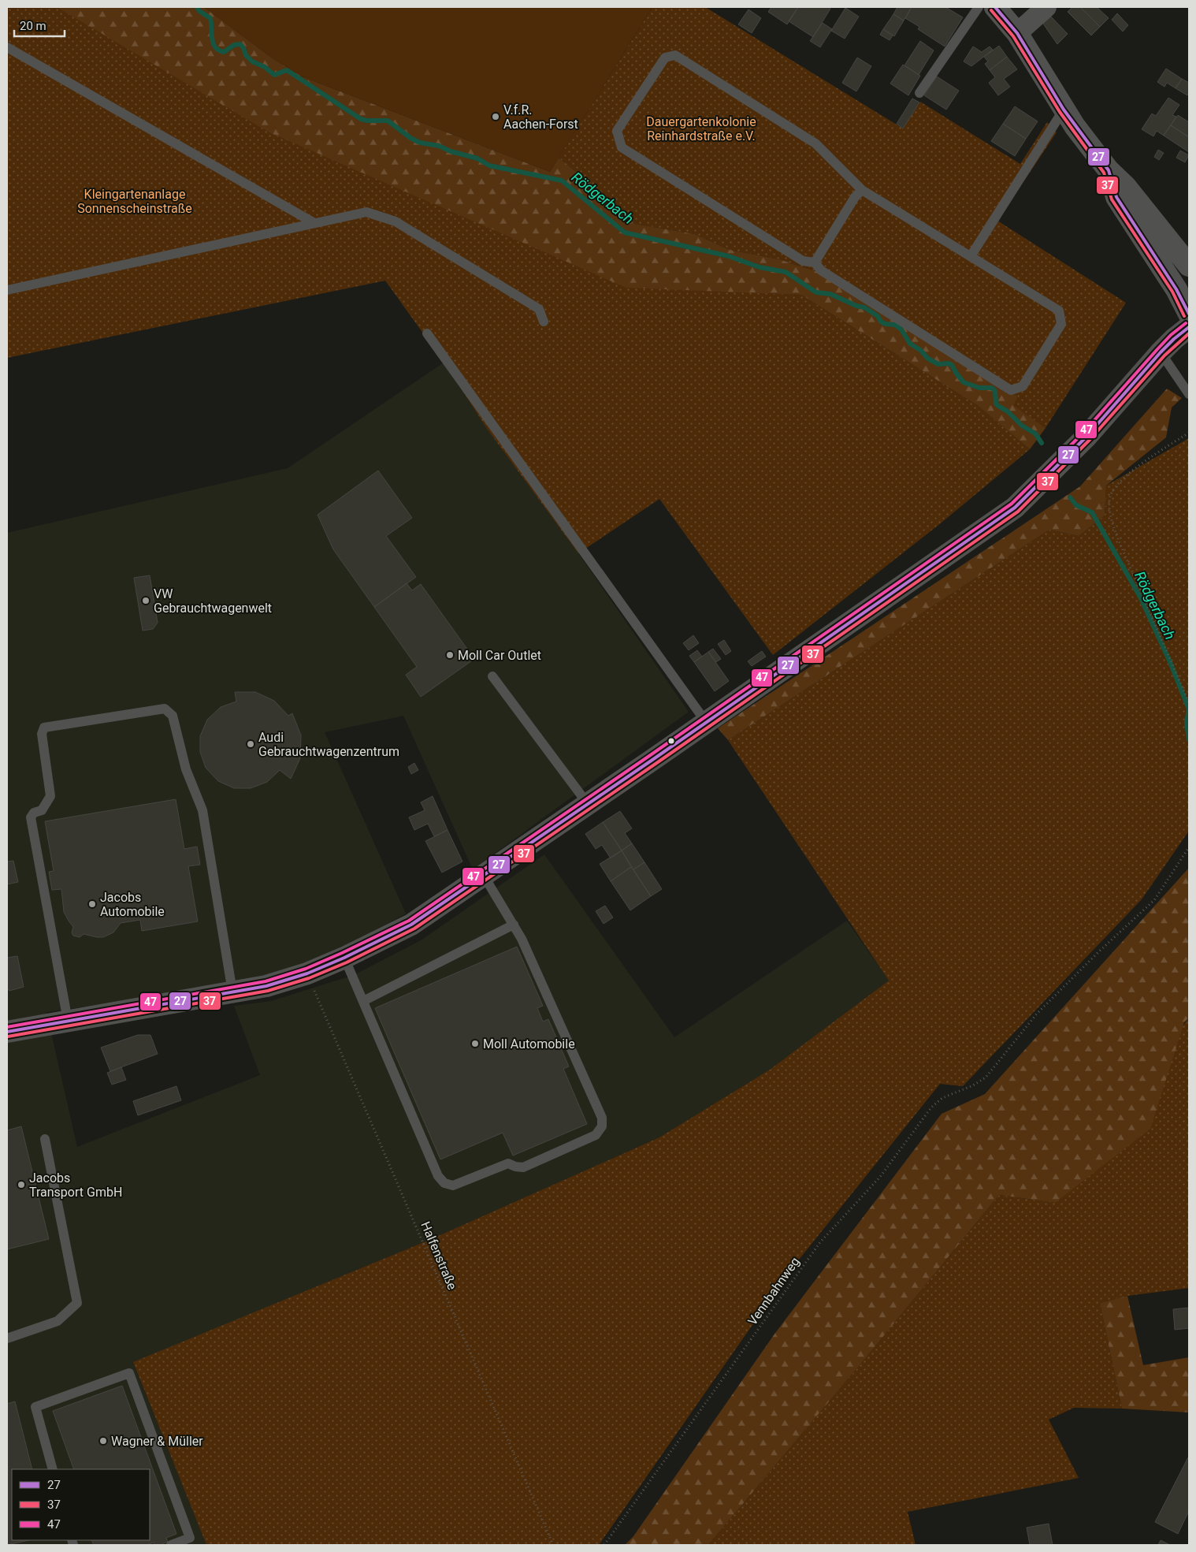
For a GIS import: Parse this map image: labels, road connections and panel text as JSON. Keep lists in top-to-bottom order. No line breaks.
{"streets":{"path":["Halfenstraße","Vennbahnweg"]},"water":["Rödgerbach"],"parks":["Dauergartenkolonie Reinhardstraße e.V.","Kleingartenanlage Sonnenscheinstraße"],"places":["V.f.R. Aachen-Forst","VW Gebrauchtwagenwelt","Moll Car Outlet","Audi Gebrauchtwagenzentrum","Jacobs Automobile","Moll Automobile","Jacobs Transport GmbH","Wagner & Müller"],"lines":["transit line 27","transit line 37","transit line 47"],"legend":["27","37","47"],"scale_bar":"20 m"}
